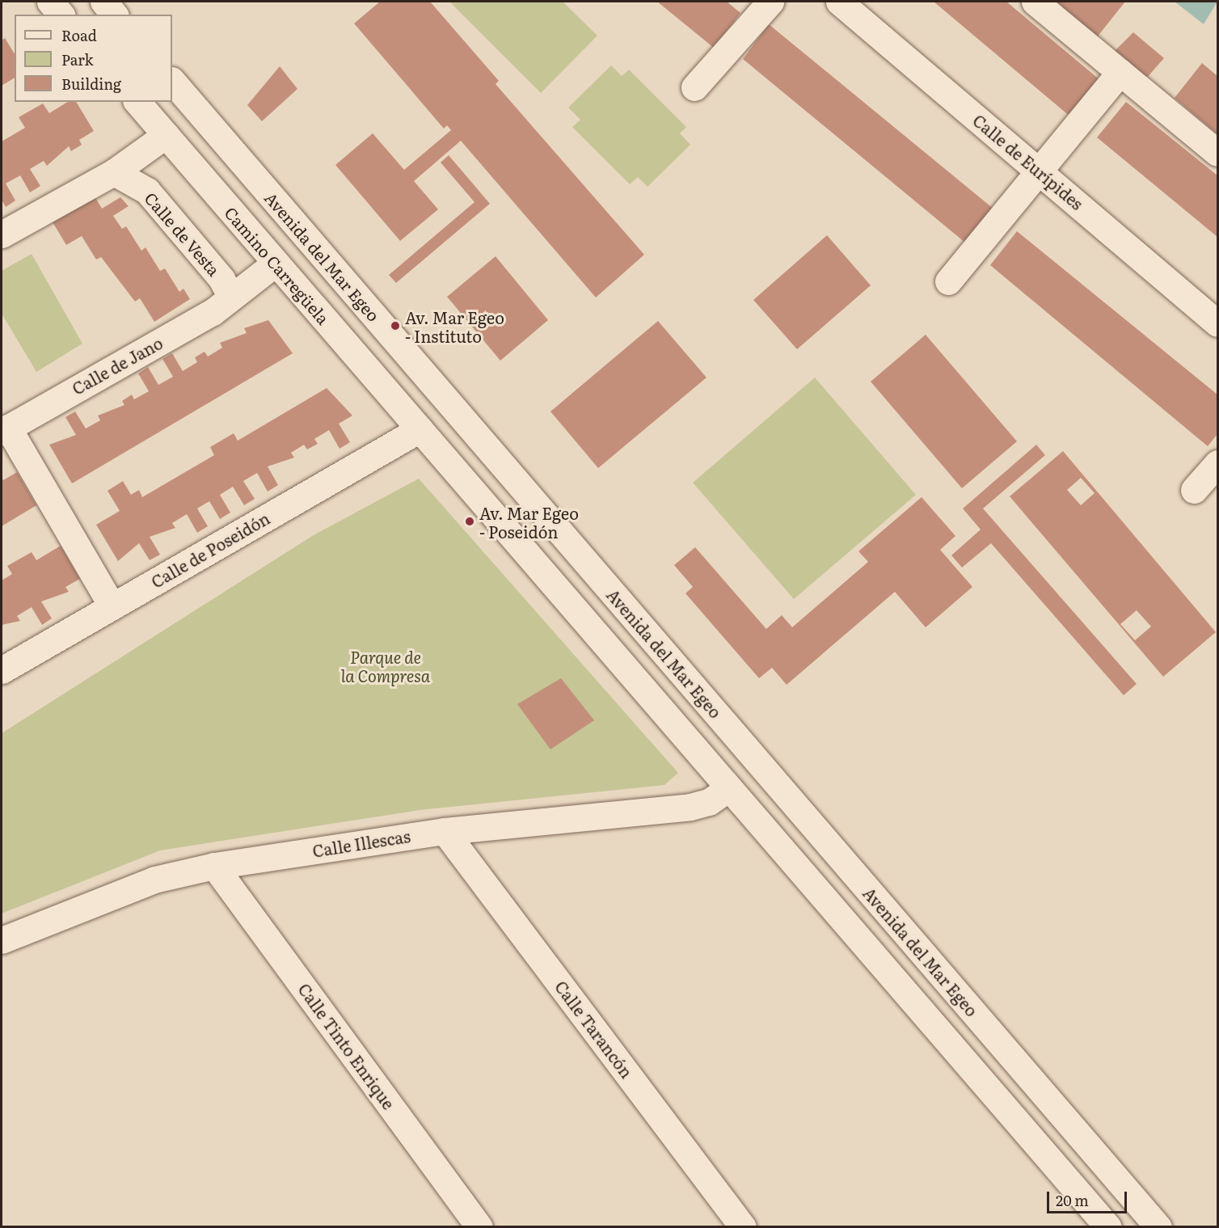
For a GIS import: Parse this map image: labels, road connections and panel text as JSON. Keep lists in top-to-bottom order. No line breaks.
{"streets":{"street":["Calle de Eurípides","Calle de Vesta","Avenida del Mar Egeo","Camino Carregüela","Calle de Jano","Calle de Poseidón","Calle Illescas","Calle Tarancón","Calle Tinto Enrique"]},"crossings":[["Calle de Vesta","Calle de Jano"],["Camino Carregüela","Calle de Jano"],["Camino Carregüela","Calle de Poseidón"],["Calle Illescas","Calle Tarancón"],["Calle Illescas","Calle Tinto Enrique"]],"parks":["Parque de la Compresa"],"places":["Av. Mar Egeo - Instituto","Av. Mar Egeo - Poseidón"],"legend":["Road","Park","Building"],"scale_bar":"20 m"}
